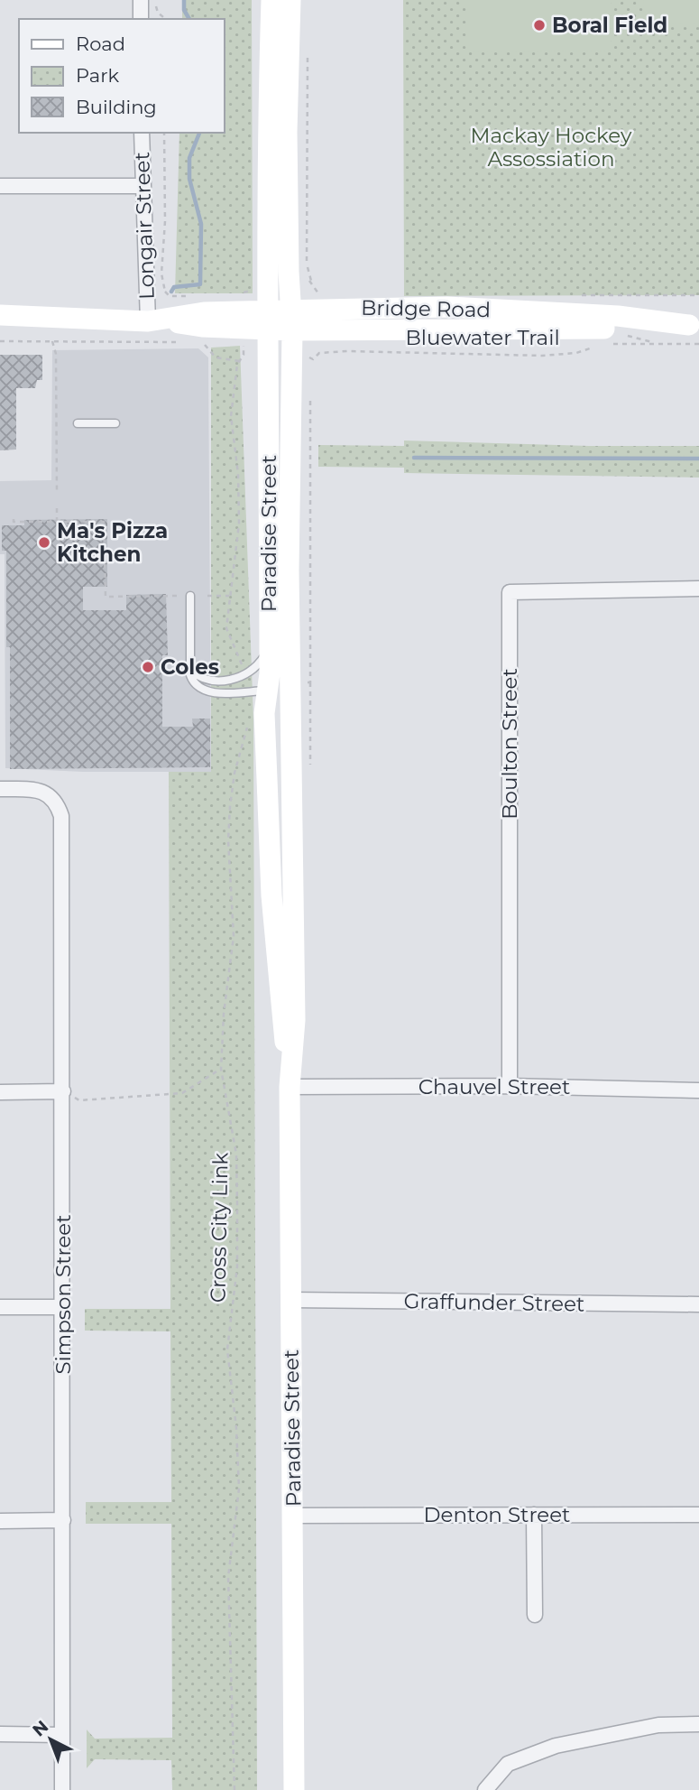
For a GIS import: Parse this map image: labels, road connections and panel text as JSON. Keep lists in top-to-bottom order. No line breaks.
{"streets":{"street":["Longair Street","Bridge Road","Paradise Street","Boulton Street","Chauvel Street","Simpson Street","Graffunder Street","Denton Street"],"path":["Bluewater Trail","Cross City Link"]},"crossings":[["Longair Street","Bridge Road"],["Bridge Road","Paradise Street"],["Paradise Street","Chauvel Street"],["Paradise Street","Graffunder Street"],["Paradise Street","Denton Street"],["Boulton Street","Chauvel Street"]],"parks":["Mackay Hockey Assossiation"],"places":["Boral Field","Ma's Pizza Kitchen","Coles"],"legend":["Road","Park","Building"],"north":"top left"}
